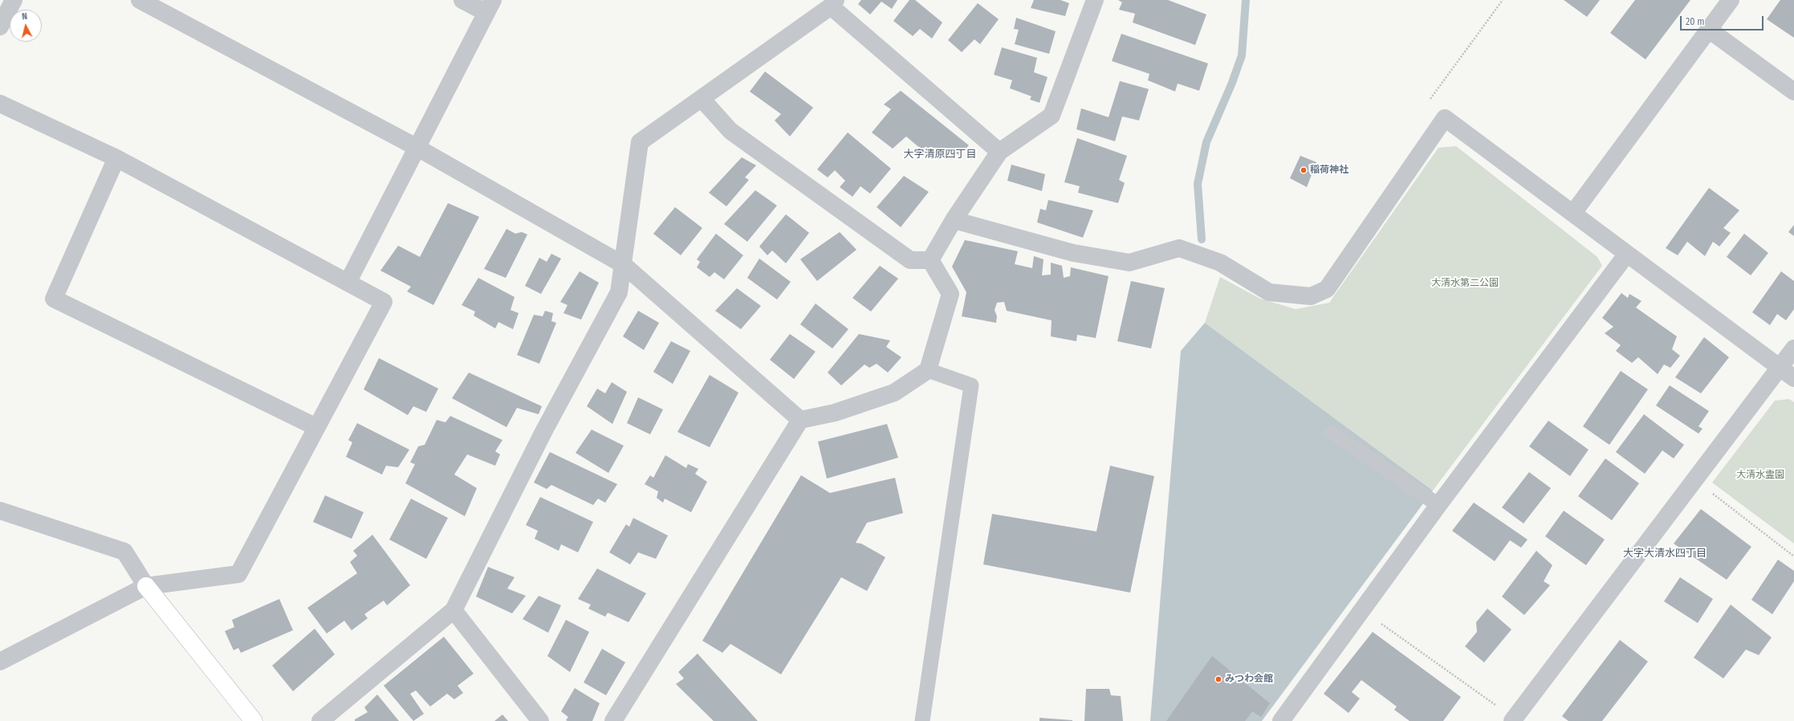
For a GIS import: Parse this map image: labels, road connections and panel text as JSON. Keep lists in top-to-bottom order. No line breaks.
{"districts":["大字清原四丁目","大字大清水四丁目"],"parks":["大清水第二公園","大清水霊園"],"places":["稲荷神社","みつわ会館"],"scale_bar":"20 m","north":"top"}
